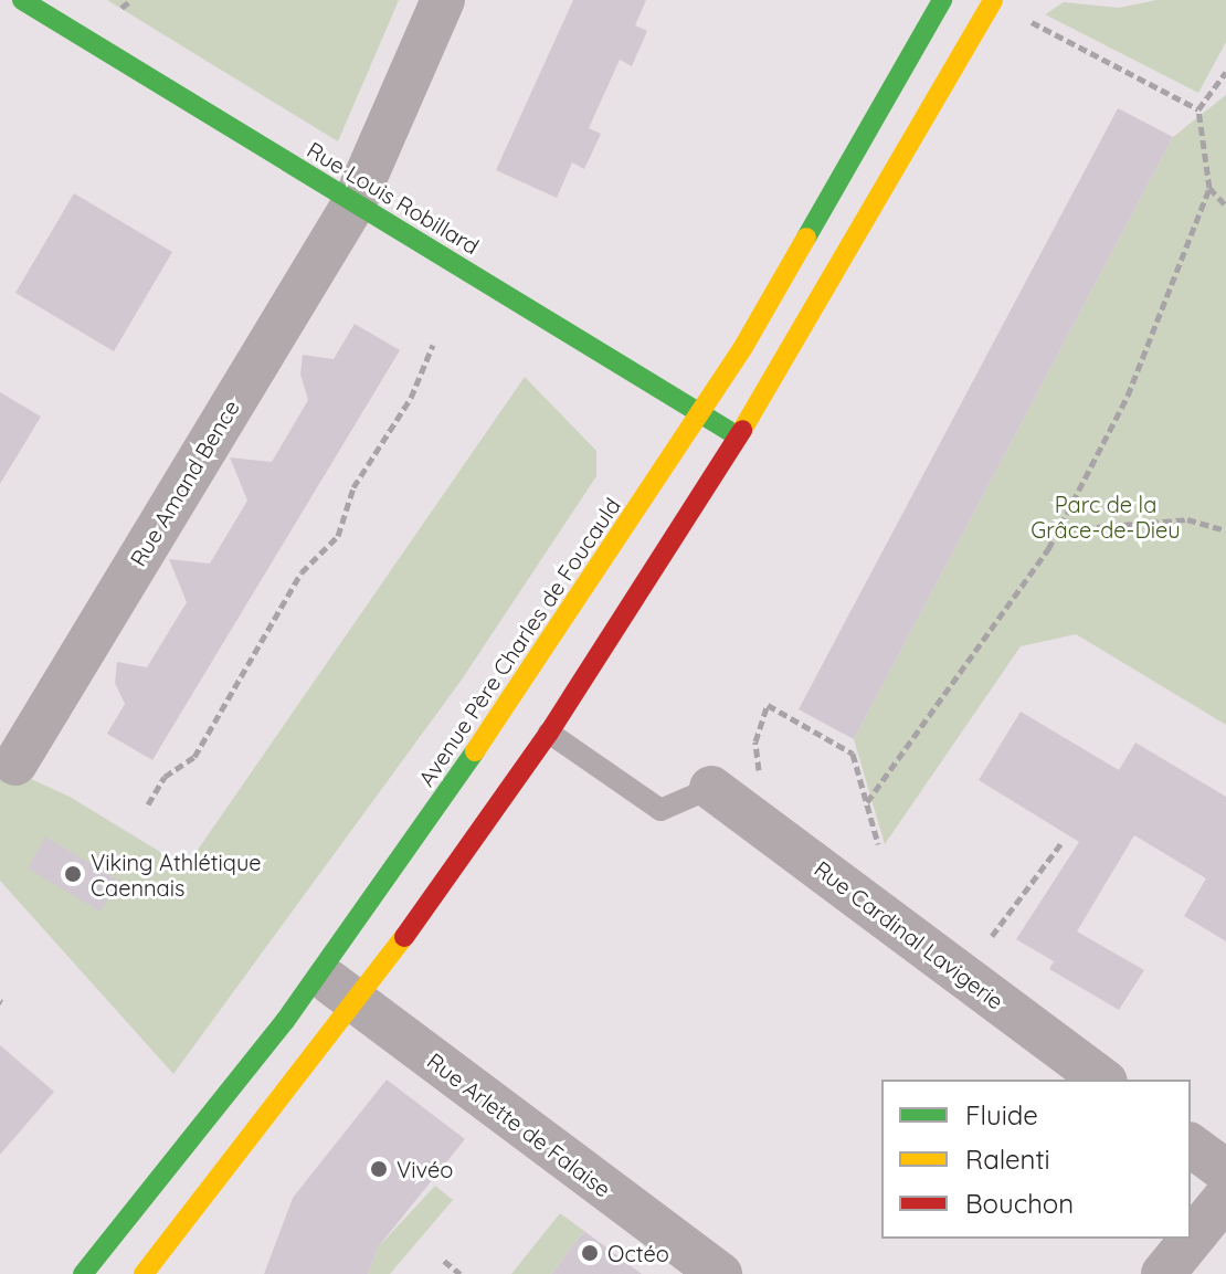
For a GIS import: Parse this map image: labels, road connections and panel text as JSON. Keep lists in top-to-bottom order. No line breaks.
{"streets":{"main road":["Rue Louis Robillard","Avenue Père Charles de Foucauld"],"street":["Rue Amand Bence","Rue Cardinal Lavigerie","Rue Arlette de Falaise"]},"crossings":[["Rue Louis Robillard","Rue Amand Bence"],["Rue Louis Robillard","Avenue Père Charles de Foucauld"],["Avenue Père Charles de Foucauld","Rue Arlette de Falaise"]],"parks":["Parc de la Grâce-de-Dieu"],"places":["Viking Athlétique Caennais","Vivéo","Octéo"],"legend":["Fluide","Ralenti","Bouchon"]}
